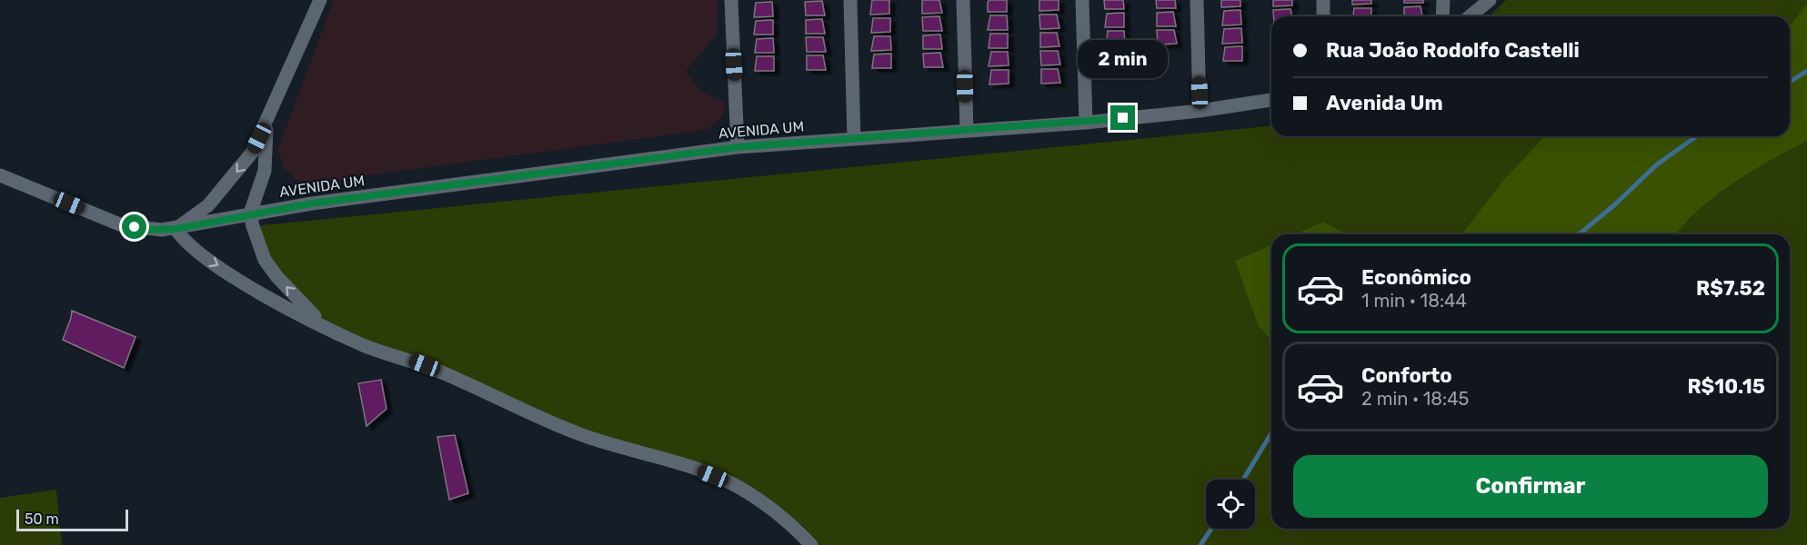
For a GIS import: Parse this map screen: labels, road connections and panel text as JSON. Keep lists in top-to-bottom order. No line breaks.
{"streets":{"street":["AVENIDA UM"]},"scale_bar":"50 m","page":{"banner":["Rua João Rodolfo Castelli","Avenida Um"],"bubble":"2 min","list":[{"name":"Econômico","note":"1 min · 18:44","value":"R$7.52"},{"name":"Conforto","note":"2 min · 18:45","value":"R$10.15"}],"buttons":"Confirmar","scale":"50 m"}}
